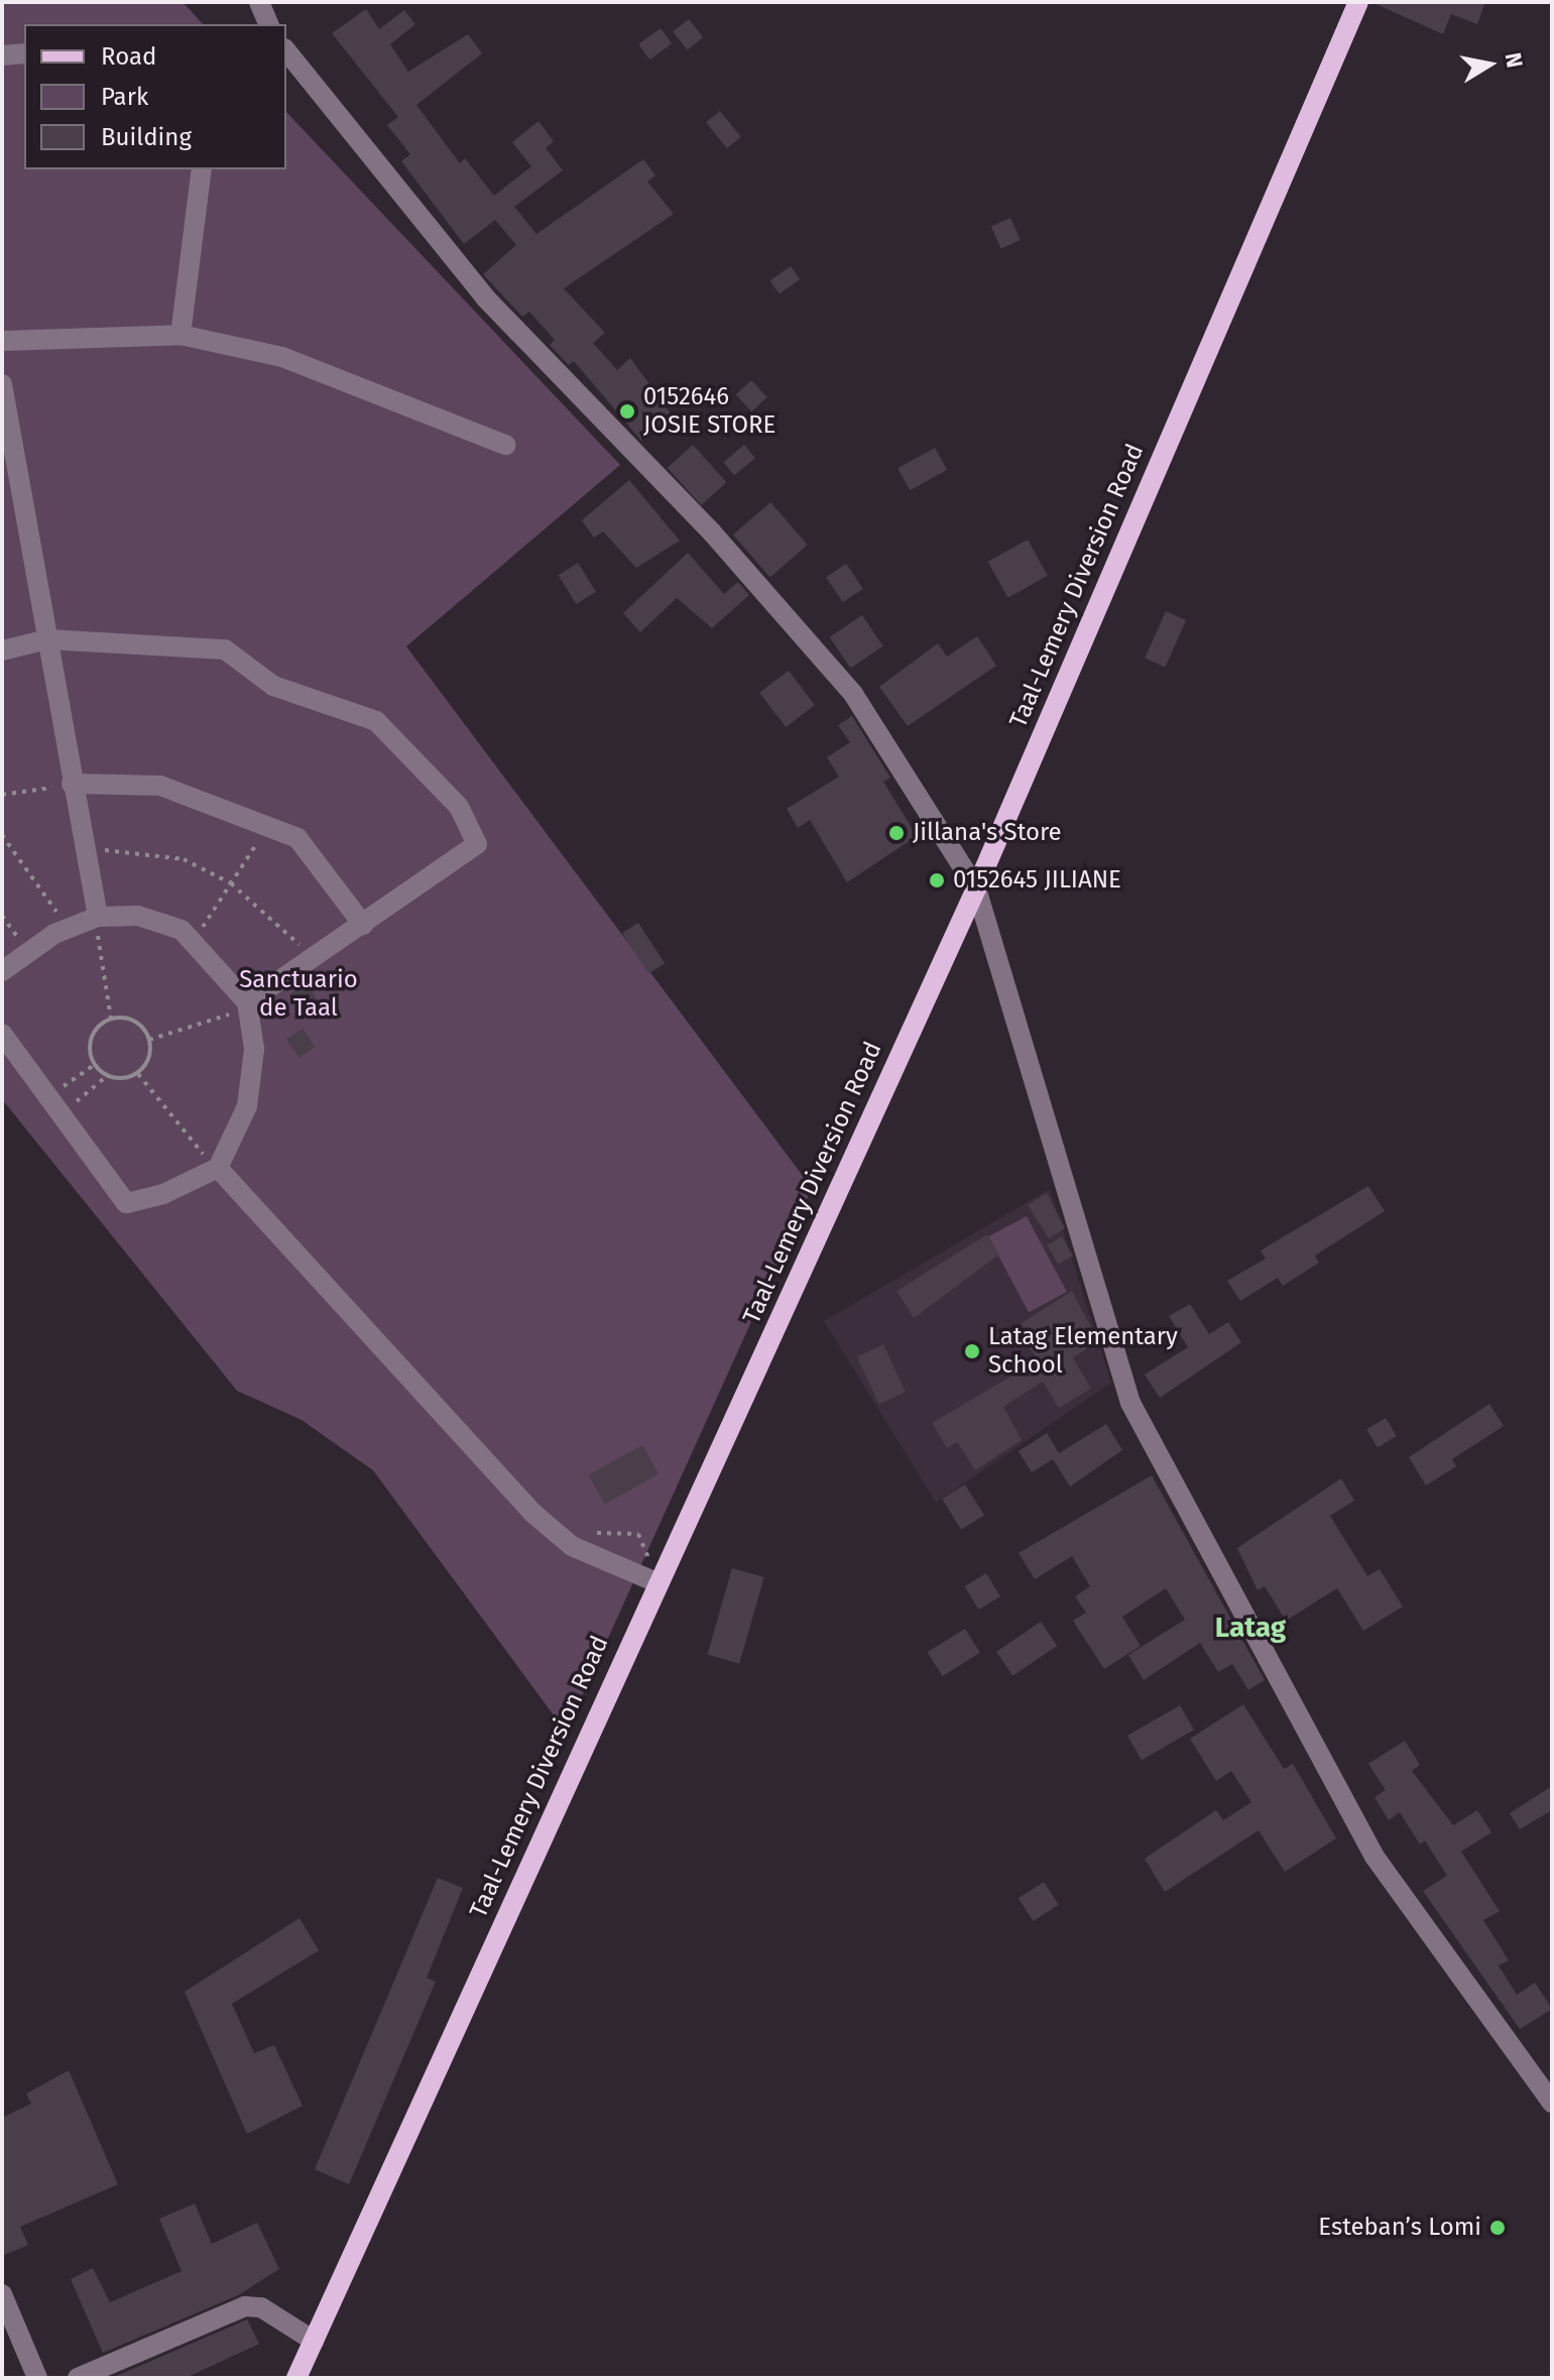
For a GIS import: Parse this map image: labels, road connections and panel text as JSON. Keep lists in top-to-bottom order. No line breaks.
{"streets":{"main road":["Taal-Lemery Diversion Road"]},"districts":["Latag"],"parks":["Sanctuario de Taal"],"places":["0152646 JOSIE STORE","Jillana's Store","0152645 JILIANE","Latag Elementary School","Esteban’s Lomi"],"legend":["Road","Park","Building"],"north":"right"}
